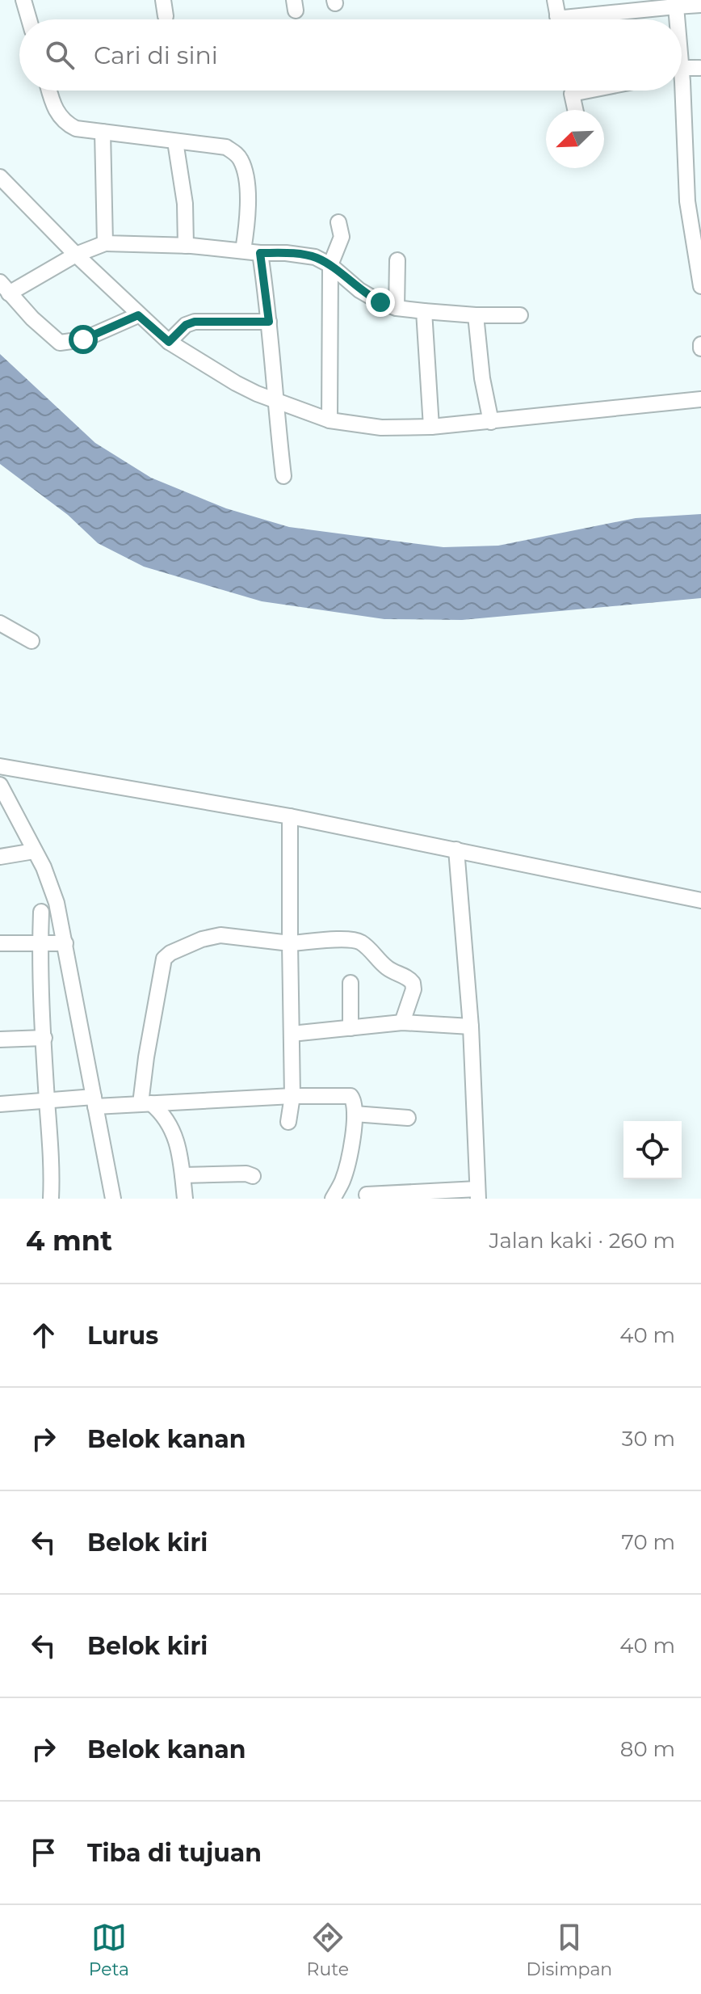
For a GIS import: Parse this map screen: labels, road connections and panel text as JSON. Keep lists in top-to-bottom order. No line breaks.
{"north":"bottom left","page":{"search":"Cari di sini","heading":["4 mnt","Jalan kaki · 260 m"],"list":[["Lurus","40 m"],["Belok kanan","30 m"],["Belok kiri","70 m"],["Belok kiri","40 m"],["Belok kanan","80 m"],"Tiba di tujuan"],"nav":["Peta","Rute","Disimpan"]}}
